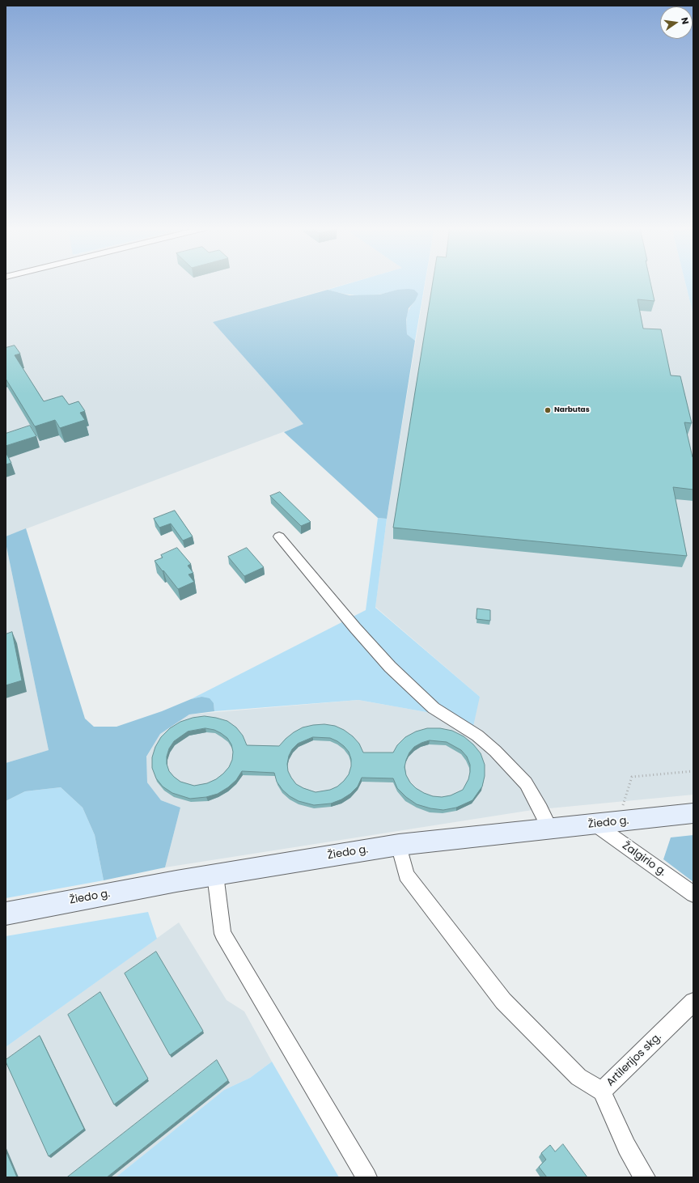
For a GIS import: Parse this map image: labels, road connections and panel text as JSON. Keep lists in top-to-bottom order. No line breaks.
{"streets":{"street":["Žiedo g.","Žalgirio g.","Artilerijos skg."]},"crossings":[["Žiedo g.","Žalgirio g."]],"places":["Narbutas"],"north":"right"}
